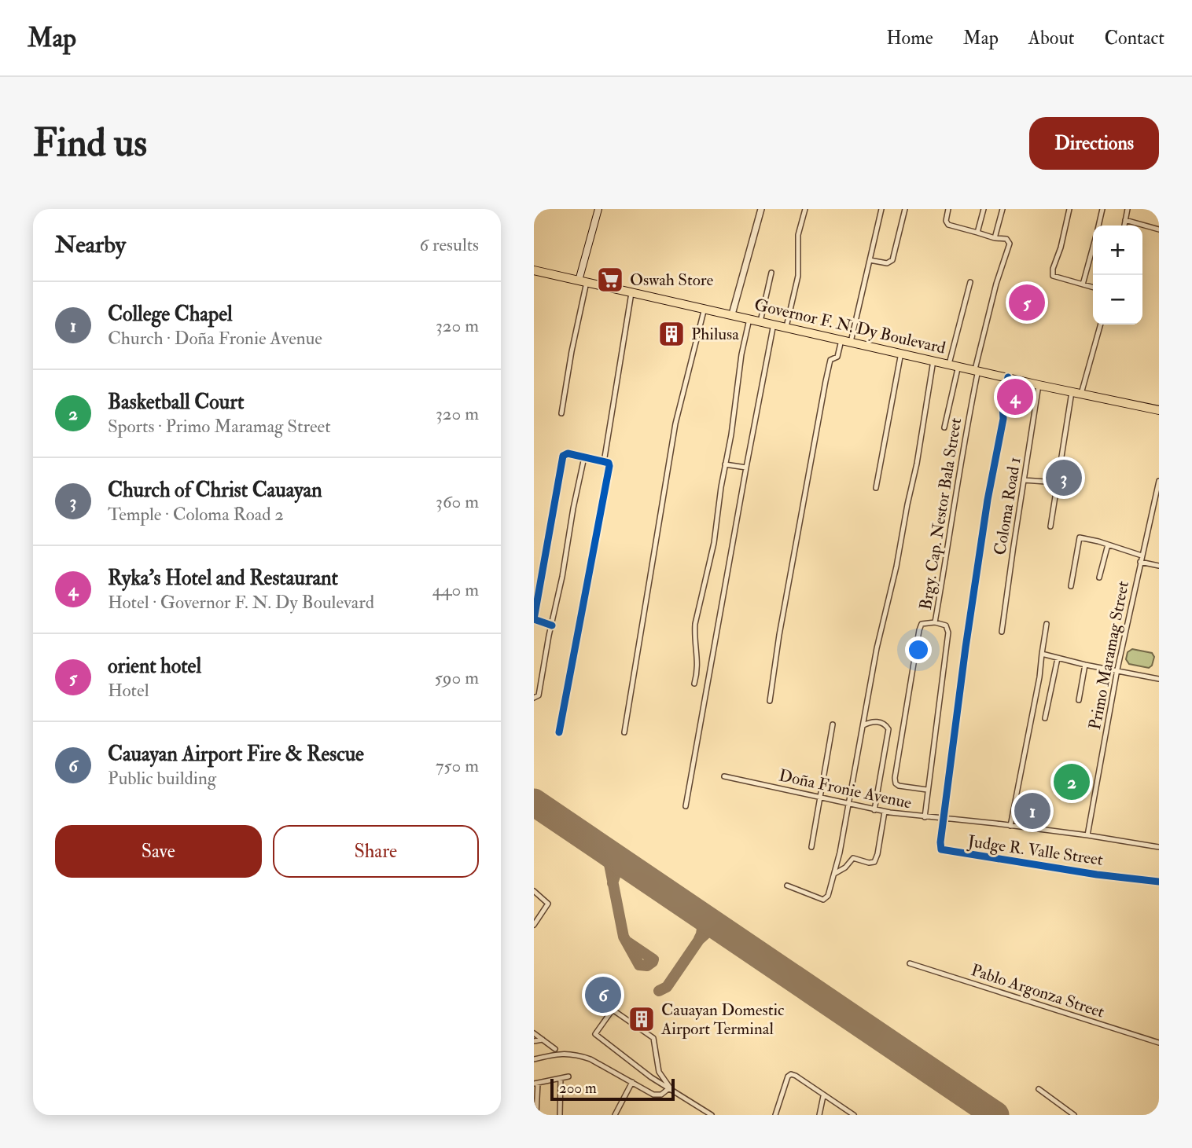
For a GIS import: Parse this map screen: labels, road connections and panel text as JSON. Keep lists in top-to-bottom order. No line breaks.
{"streets":{"highway":["Governor F. N. Dy Boulevard"],"street":["Coloma Road 1","Brgy. Cap. Nestor Bala Street","Primo Maramag Street","Doña Fronie Avenue","Judge R. Valle Street","Pablo Argonza Street"]},"crossings":[["Governor F. N. Dy Boulevard","Coloma Road 1"],["Governor F. N. Dy Boulevard","Brgy. Cap. Nestor Bala Street"],["Brgy. Cap. Nestor Bala Street","Doña Fronie Avenue"],["Primo Maramag Street","Doña Fronie Avenue"],["Doña Fronie Avenue","Judge R. Valle Street"]],"places":{"supermarket":["Oswah Store"],"building":["Philusa","Cauayan Domestic Airport Terminal"]},"scale_bar":"200 m","page":{"header":"Map","nav":["Home","Map","About","Contact"],"buttons":["Directions",["Save","Share"]],"title":"Find us","heading":["Nearby","6 results"],"map_buttons":["+","−"],"list":[{"mark":"1","name":"College Chapel","note":"Church · Doña Fronie Avenue","value":"320 m"},{"mark":"2","name":"Basketball Court","note":"Sports · Primo Maramag Street","value":"320 m"},{"mark":"3","name":"Church of Christ Cauayan","note":"Temple · Coloma Road 2","value":"360 m"},{"mark":"4","name":"Ryka's Hotel and Restaurant","note":"Hotel · Governor F. N. Dy Boulevard","value":"440 m"},{"mark":"5","name":"orient hotel","note":"Hotel","value":"590 m"},{"mark":"6","name":"Cauayan Airport Fire & Rescue","note":"Public building","value":"750 m"}],"pins":["5","4","3","2","1","6"],"scale":"200 m"}}
